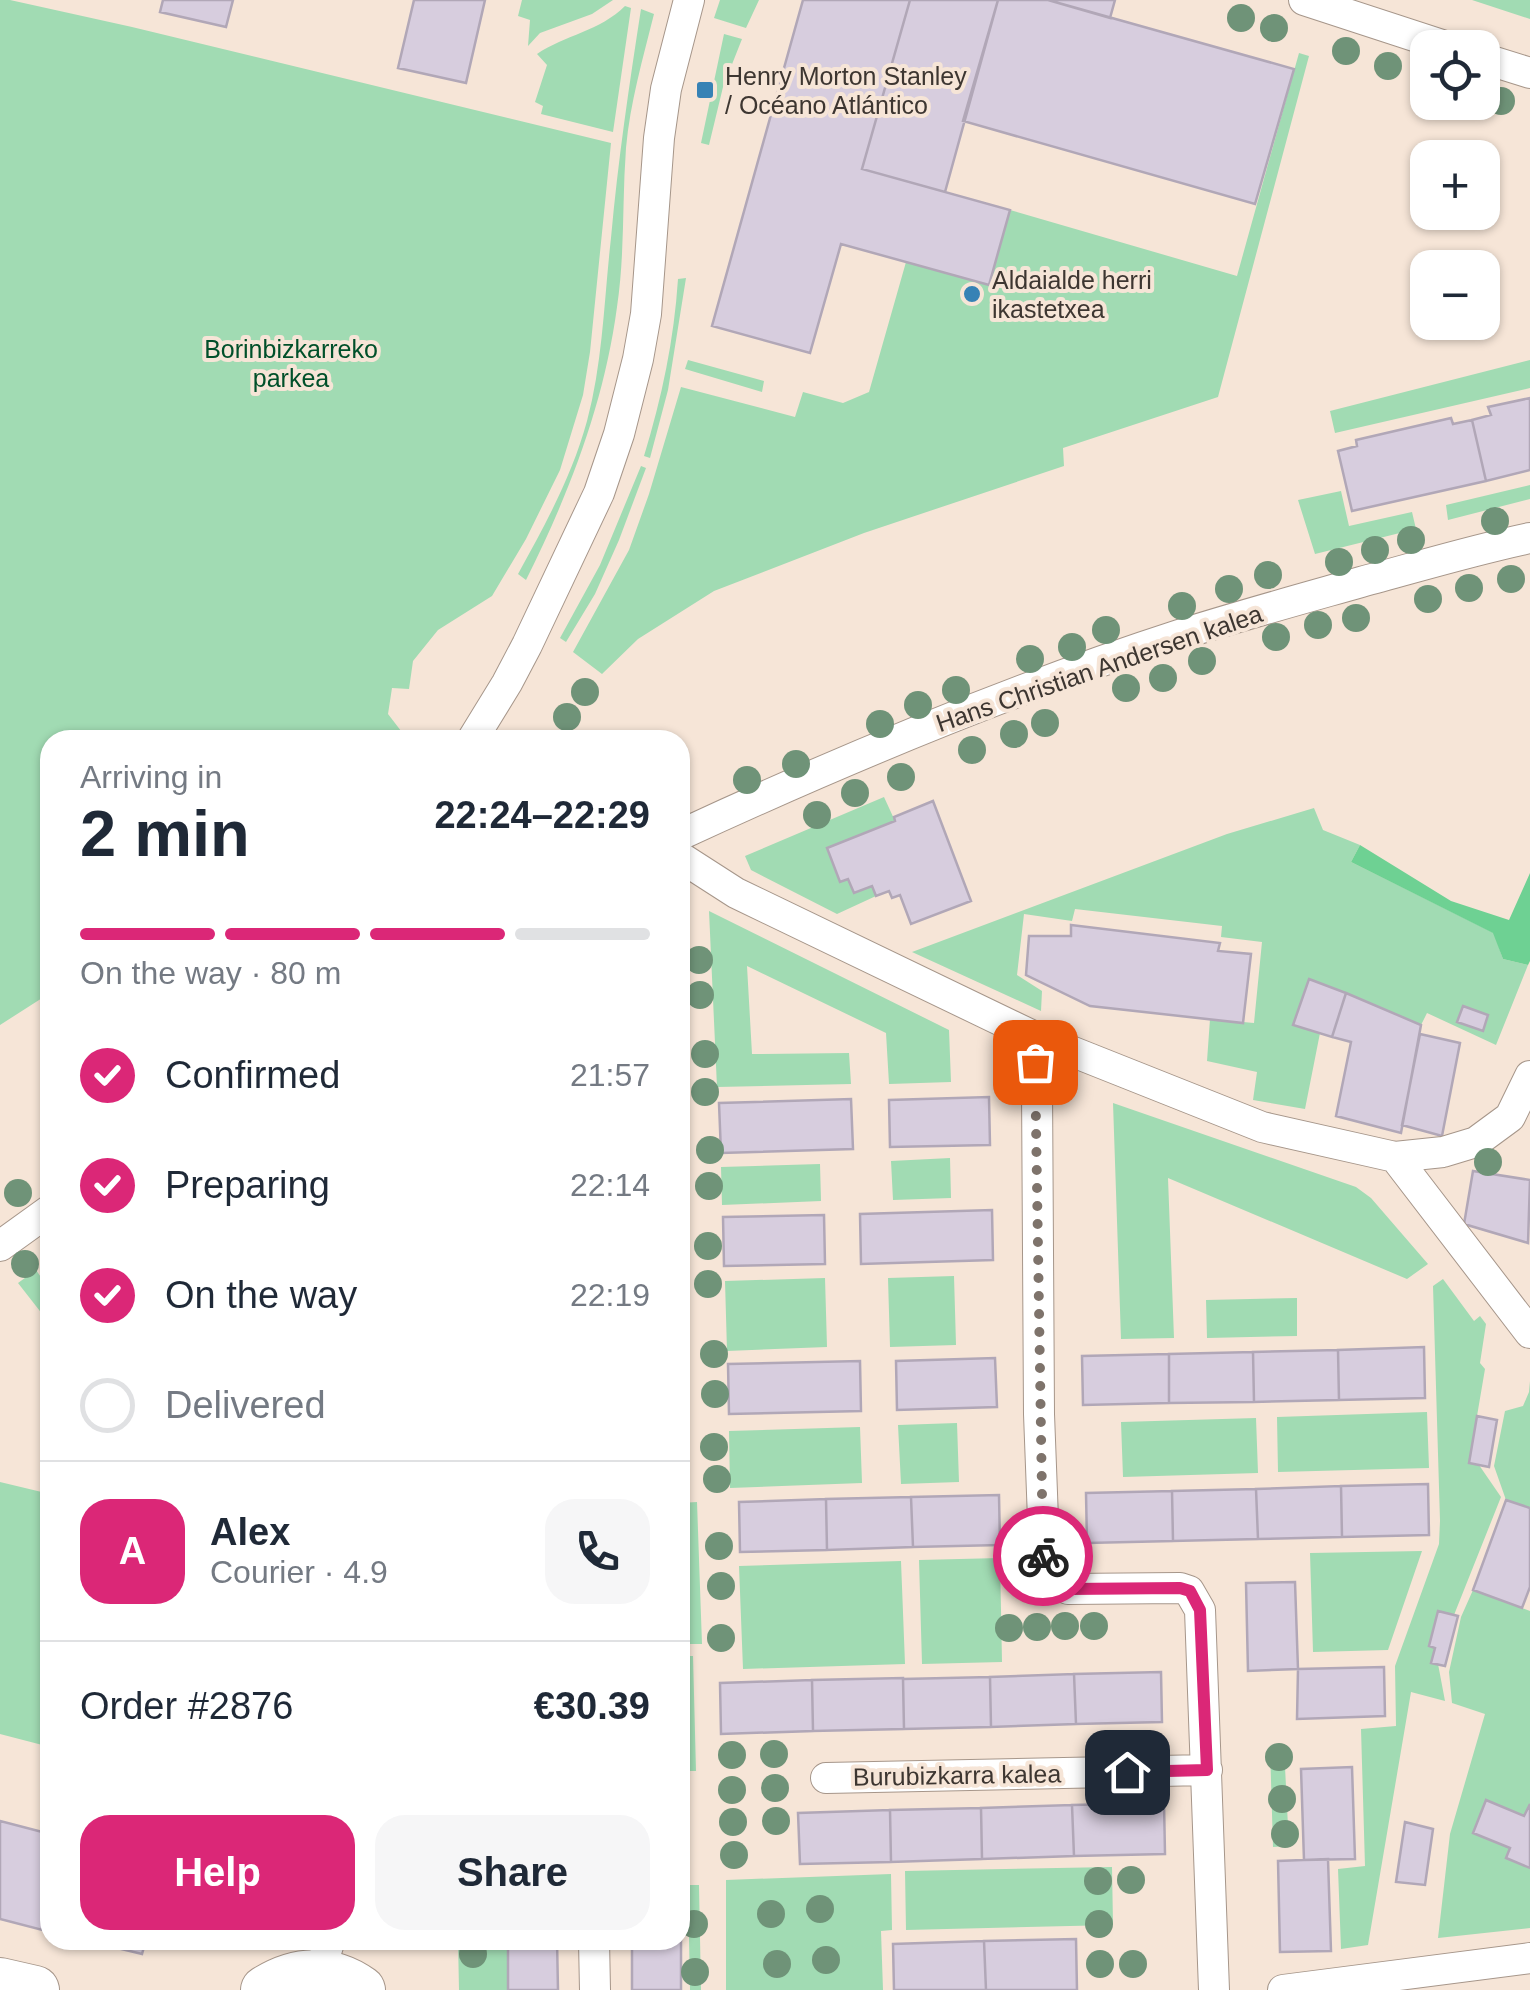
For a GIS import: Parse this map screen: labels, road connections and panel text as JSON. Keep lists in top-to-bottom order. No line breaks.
{"streets":{"street":["Hans Christian Andersen kalea","Burubizkarra kalea"]},"parks":["Borinbizkarreko parkea"],"places":{"transit":["Henry Morton Stanley / Océano Atlántico"],"other":["Aldaialde herri ikastetxea"]},"page":{"map_buttons":["+","−"],"heading":["2 min","Arriving in","22:24–22:29"],"panel":["Alex","Courier · 4.9","Order #2876","€30.39"],"bar":"On the way · 80 m","list":[["Confirmed","21:57"],["Preparing","22:14"],["On the way","22:19"],"Delivered"],"round":"A","buttons":["Help","Share"]}}
